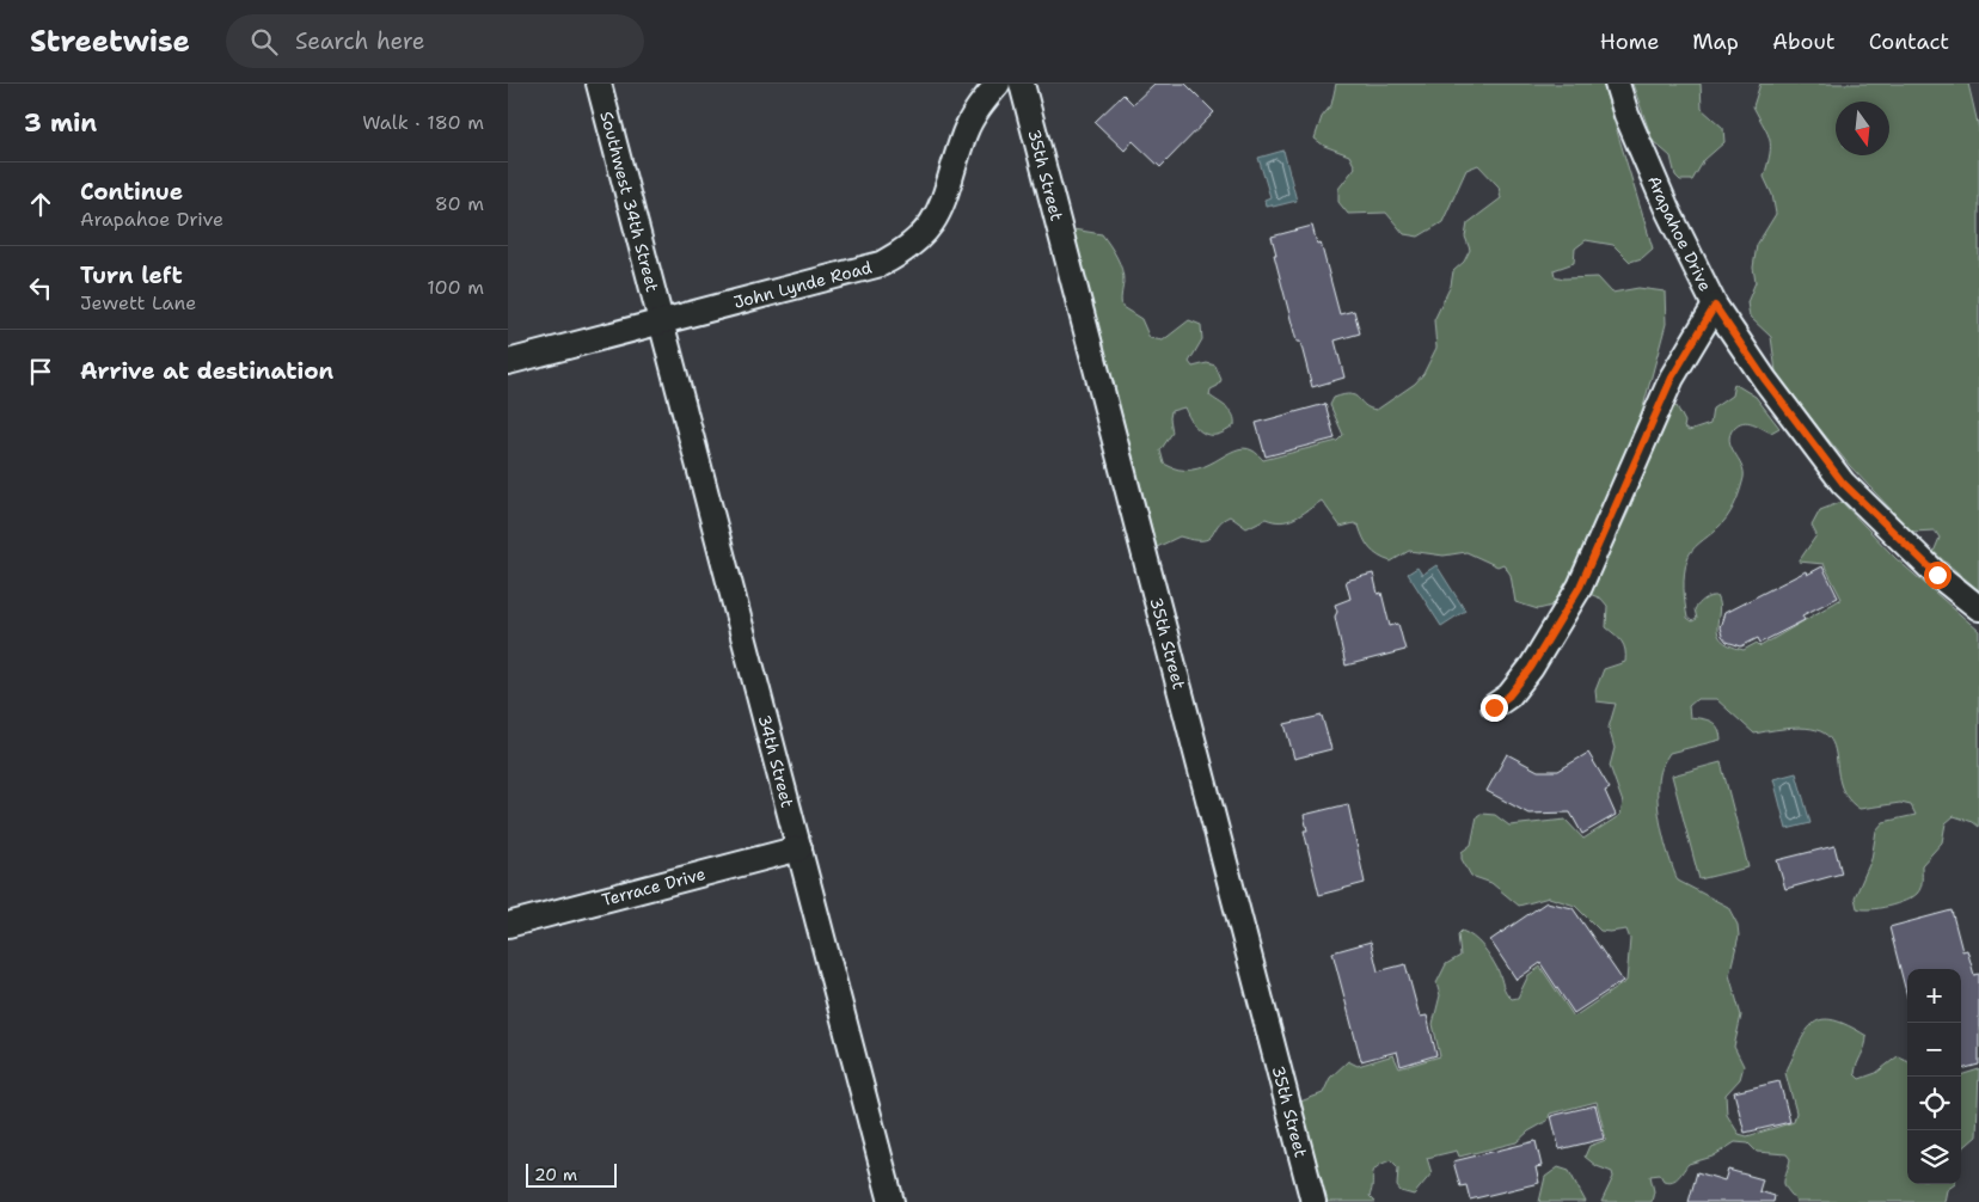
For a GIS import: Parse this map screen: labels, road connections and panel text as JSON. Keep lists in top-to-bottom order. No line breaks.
{"streets":{"street":["35th Street","Southwest 34th Street","Arapahoe Drive","John Lynde Road","34th Street","Terrace Drive"]},"crossings":[["Southwest 34th Street","John Lynde Road"],["Southwest 34th Street","34th Street"],["John Lynde Road","34th Street"],["34th Street","Terrace Drive"]],"scale_bar":"20 m","north":"bottom","page":{"header":"Streetwise","search":"Search here","nav":["Home","Map","About","Contact"],"heading":["3 min","Walk · 180 m"],"list":[["Continue","Arapahoe Drive","80 m"],["Turn left","Jewett Lane","100 m"],"Arrive at destination"],"map_buttons":["+","−"],"scale":"20 m"}}
